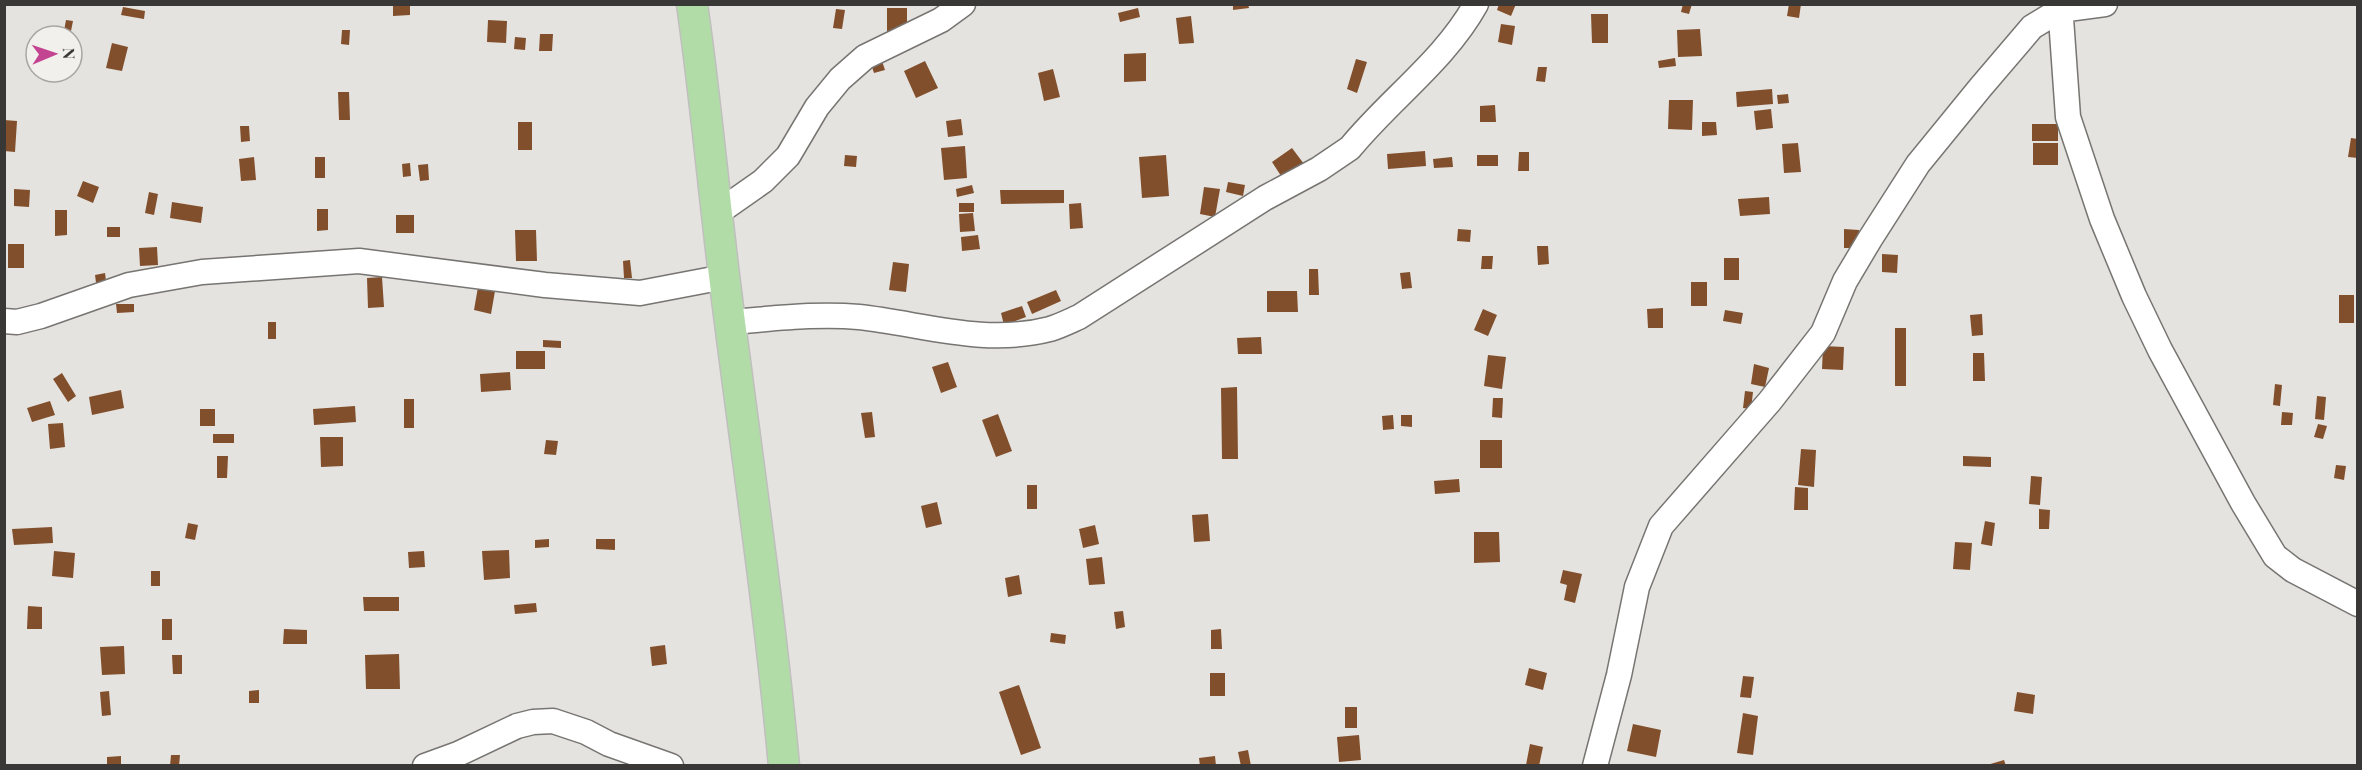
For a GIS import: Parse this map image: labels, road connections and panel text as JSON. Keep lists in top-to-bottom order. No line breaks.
{"north":"right"}
